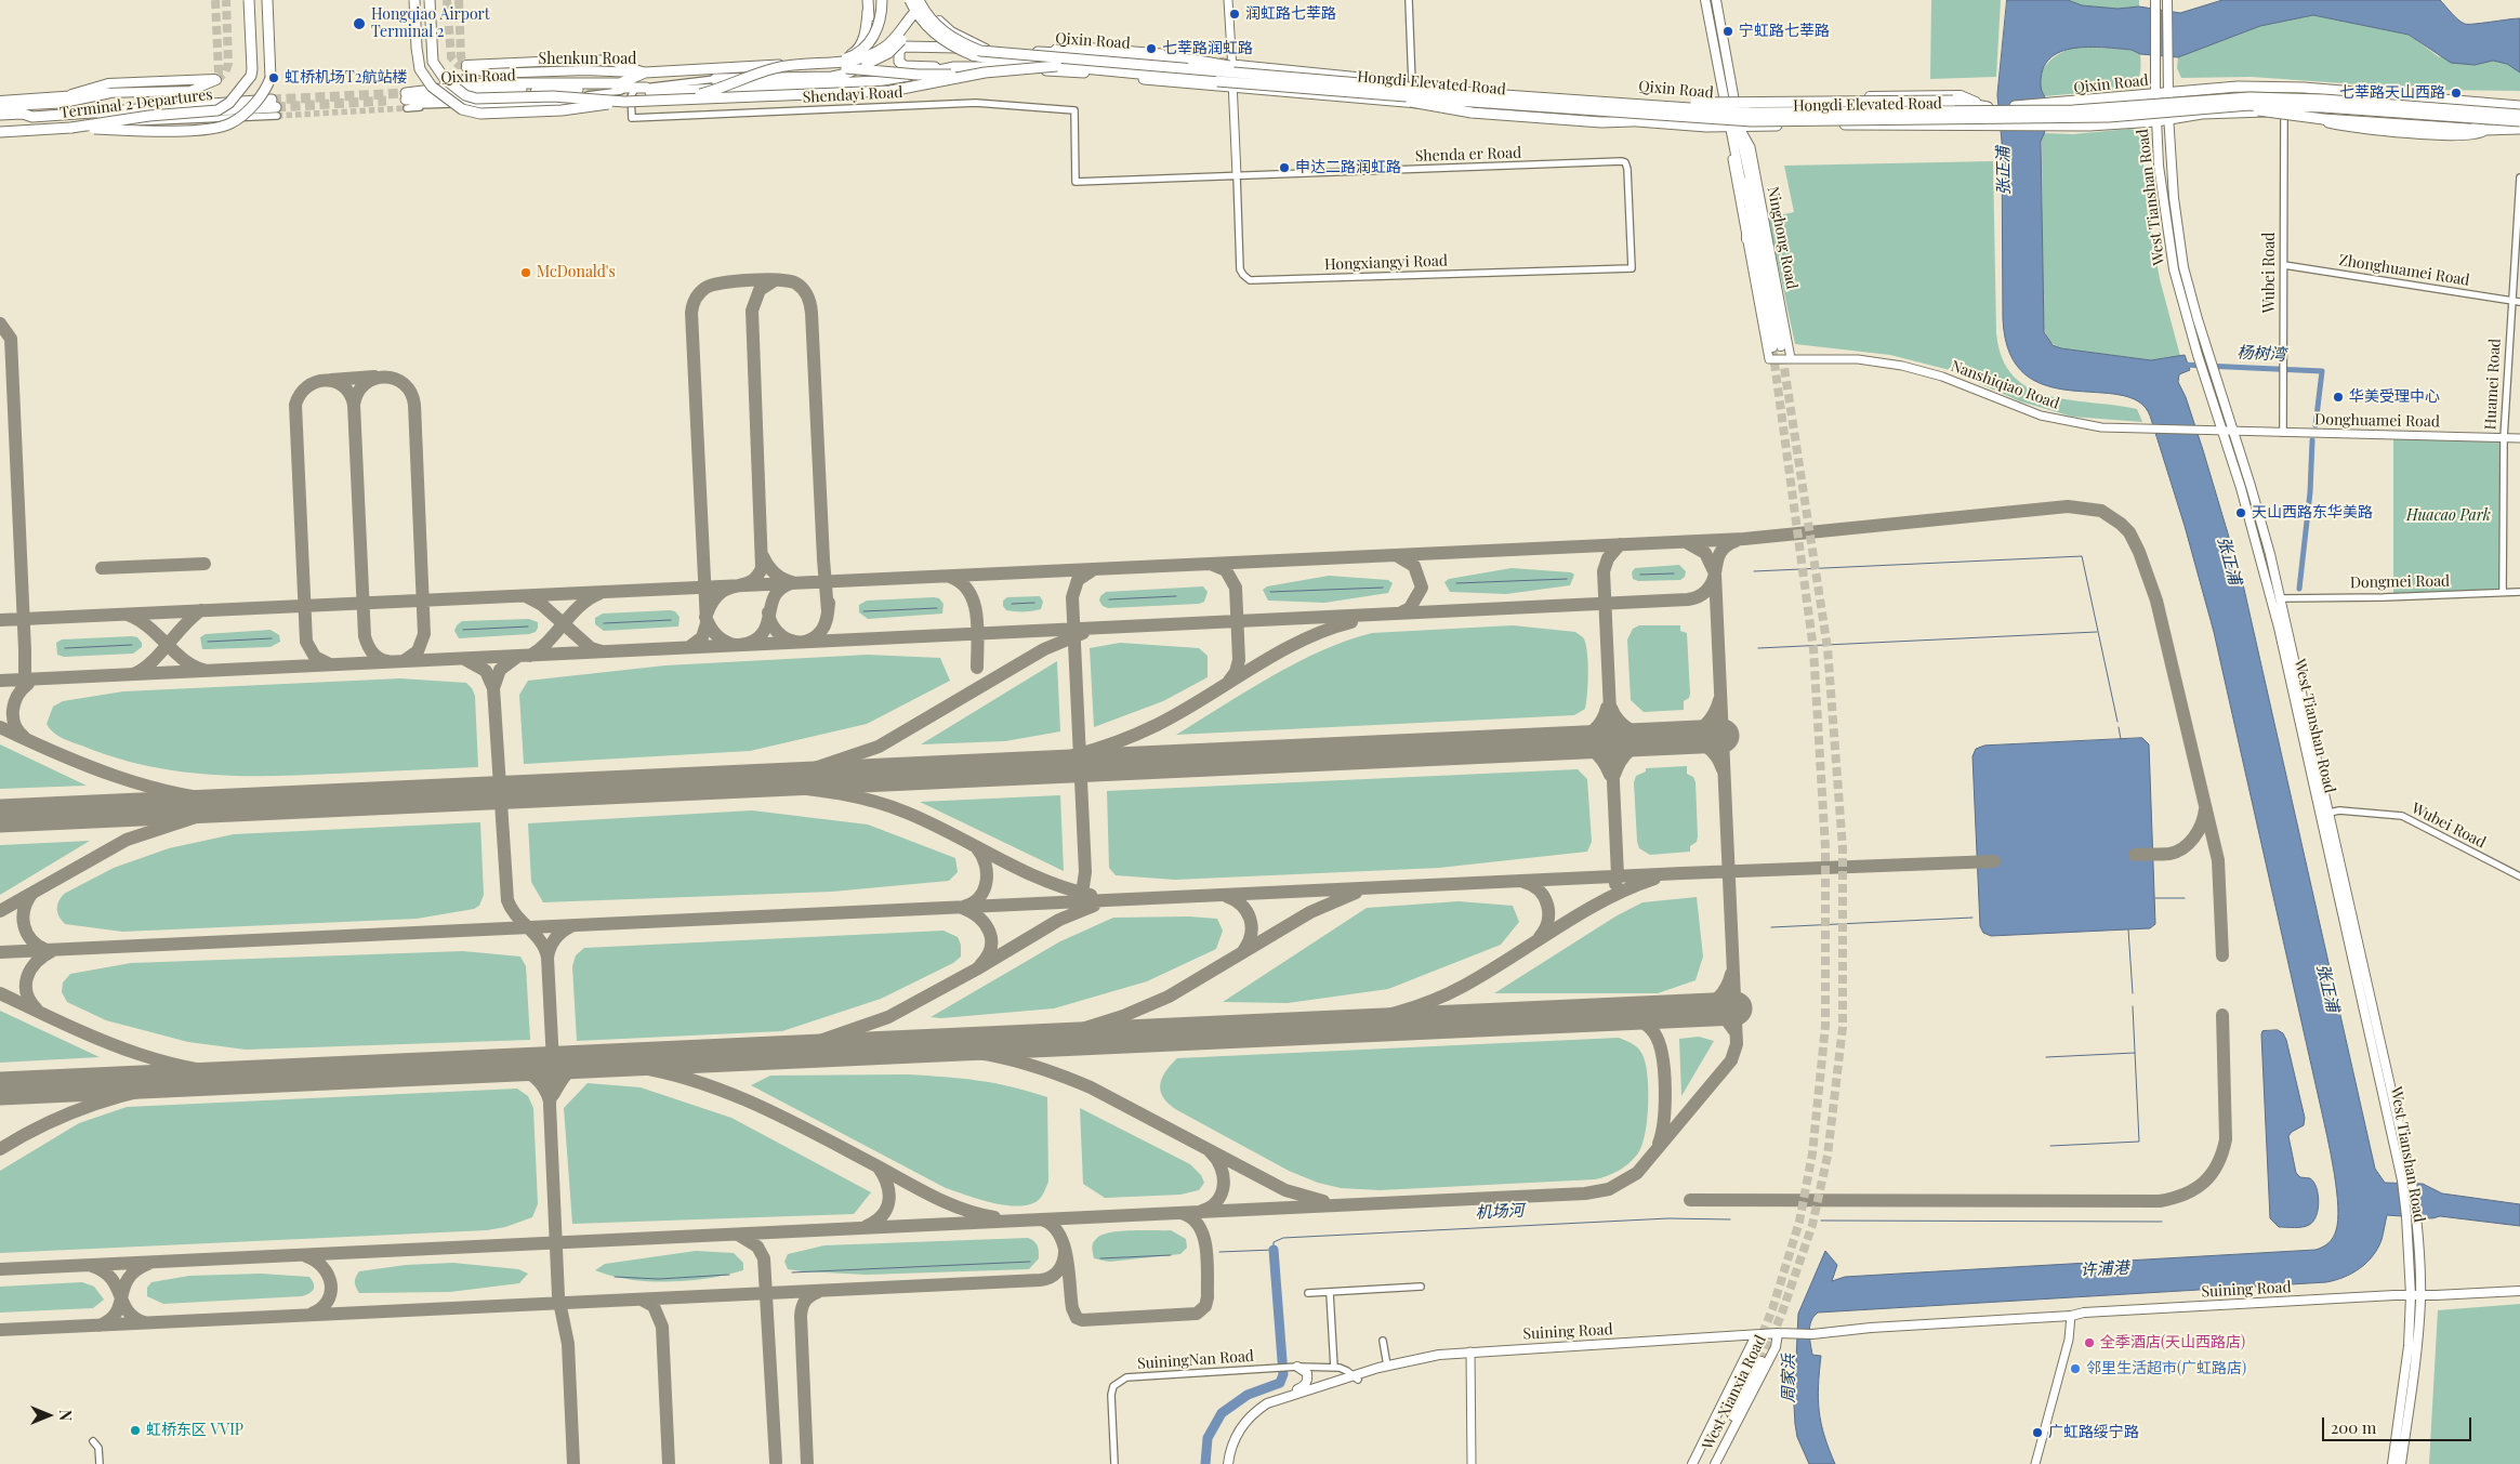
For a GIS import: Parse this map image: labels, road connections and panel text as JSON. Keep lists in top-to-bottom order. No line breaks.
{"streets":{"main road":["Qixin Road","Shenkun Road","Hongdi Elevated Road","Terminal 2 Departures","West Tianshan Road","Ninghong Road","Suining Road","West Xianxia Road"],"street":["Shendayi Road","Shenda er Road","Hongxiangyi Road","Zhonghuamei Road","Wubei Road","Huamei Road","Nanshiqiao Road","Donghuamei Road","Dongmei Road","SuiningNan Road"]},"crossings":[["Qixin Road","West Tianshan Road"],["Qixin Road","Ninghong Road"],["Qixin Road","Wubei Road"],["Shendayi Road","Shenda er Road"],["Shenda er Road","Hongxiangyi Road"],["West Tianshan Road","Wubei Road"],["West Tianshan Road","Nanshiqiao Road"],["West Tianshan Road","Donghuamei Road"],["West Tianshan Road","Dongmei Road"],["West Tianshan Road","Suining Road"],["Ninghong Road","Nanshiqiao Road"],["Zhonghuamei Road","Wubei Road"],["Zhonghuamei Road","Huamei Road"],["Wubei Road","Donghuamei Road"],["Huamei Road","Donghuamei Road"],["Huamei Road","Dongmei Road"],["Nanshiqiao Road","Donghuamei Road"],["Suining Road","West Xianxia Road"]],"water":["张正浦","杨树湾","机场河","许浦港","周家浜"],"parks":["Huacao Park"],"places":["润虹路七莘路","Hongqiao Airport Terminal 2","宁虹路七莘路","七莘路润虹路","虹桥机场T2航站楼","七莘路天山西路","申达二路润虹路","McDonald's","华美受理中心","天山西路东华美路","全季酒店(天山西路店)","邻里生活超市(广虹路店)","虹桥东区 VVIP","广虹路绥宁路"],"scale_bar":"200 m","north":"right"}
